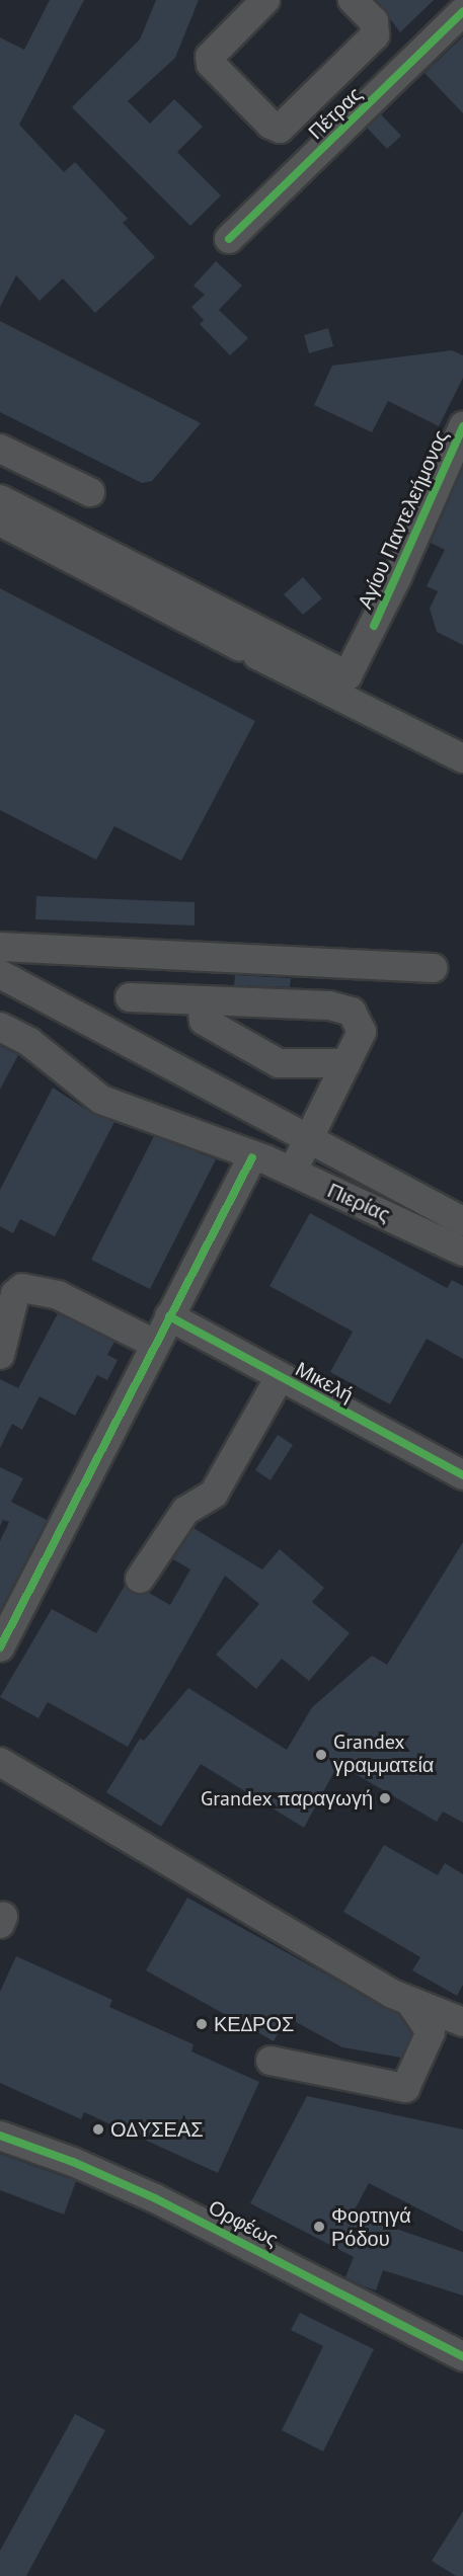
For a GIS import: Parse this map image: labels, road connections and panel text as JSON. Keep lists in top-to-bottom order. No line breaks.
{"streets":{"street":["Πέτρας","Αγίου Παντελεήμονος","Πιερίας","Μικελή","Ορφέως"]},"places":["Grandex γραμματεία","Grandex παραγωγή","ΚΕΔΡΟΣ","ΟΔΥΣΕΑΣ","Φορτηγά Ρόδου"]}
